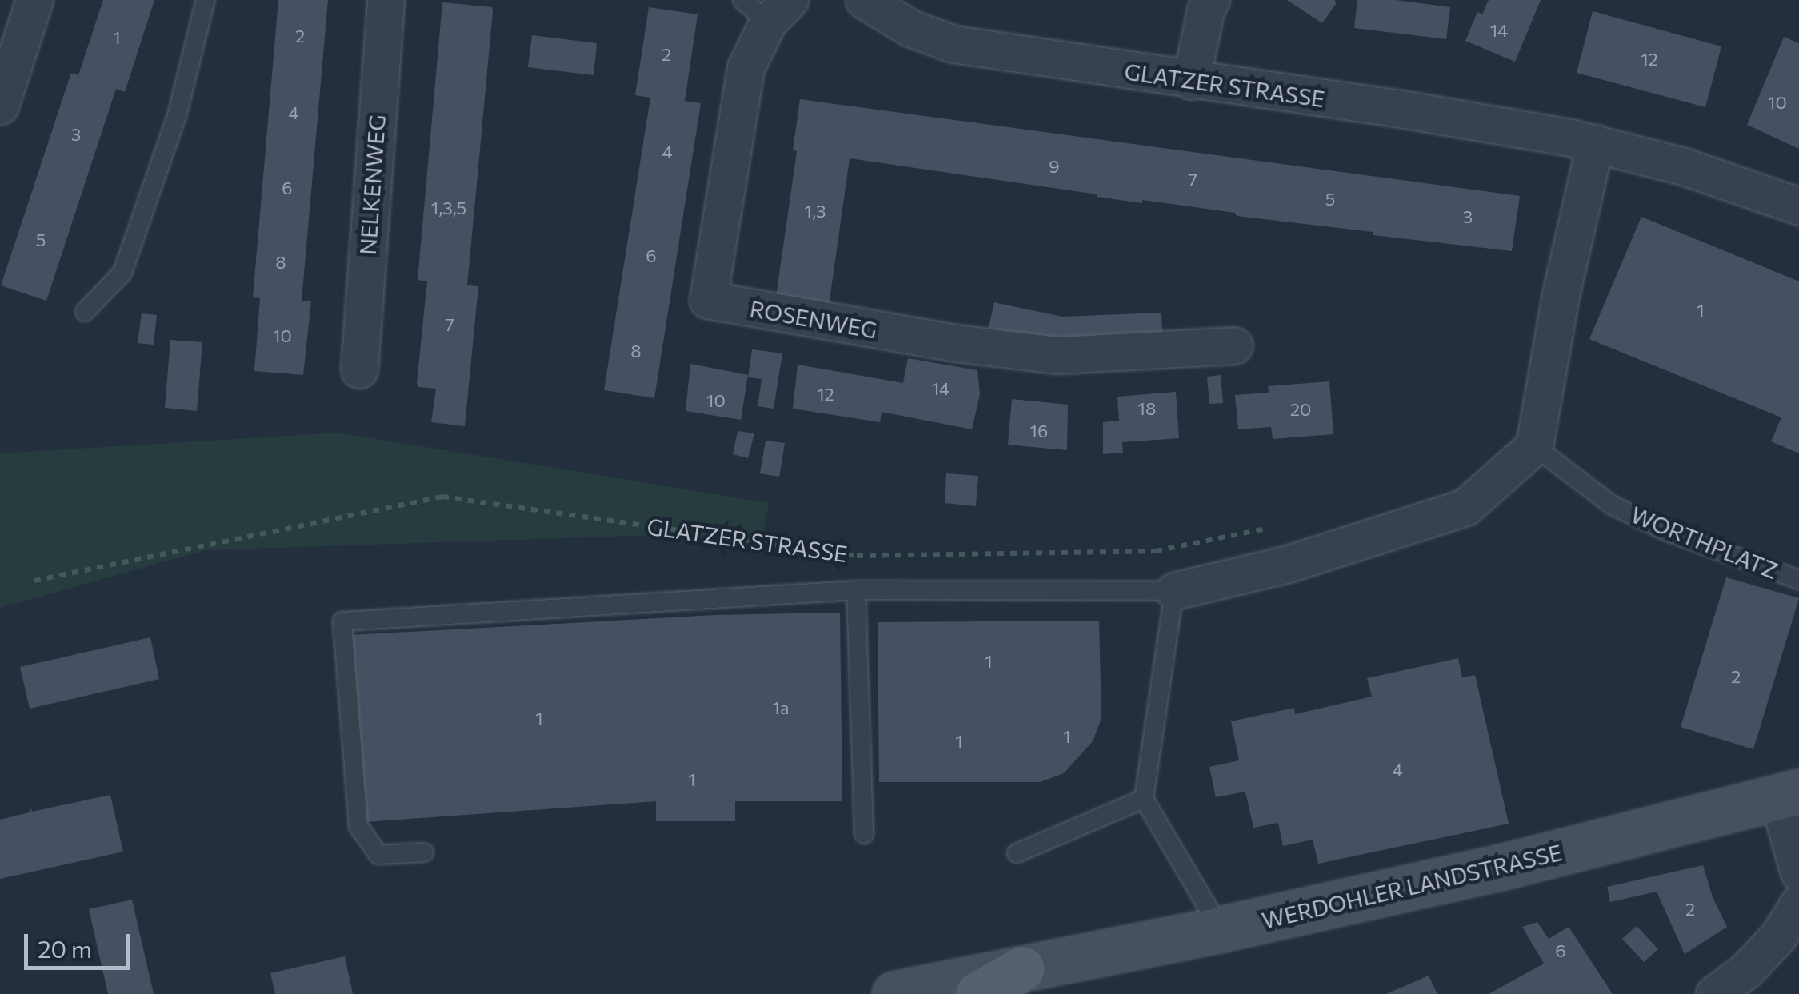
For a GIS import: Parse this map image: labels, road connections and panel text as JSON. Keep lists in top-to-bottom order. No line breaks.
{"streets":{"main road":["WERDOHLER LANDSTRASSE"],"street":["GLATZER STRASSE","NELKENWEG","ROSENWEG"],"lane":["WORTHPLATZ"]},"crossings":[["GLATZER STRASSE","WORTHPLATZ"]],"house_numbers":["14","2","1","2","12","10","4","3","4","9","7","6","5","1,3,5","1,3","3","5","6","8","1","7","10","8","14","12","10","18","20","16","1","2","1a","1","1","1","4","1","2","6"],"scale_bar":"20 m"}
